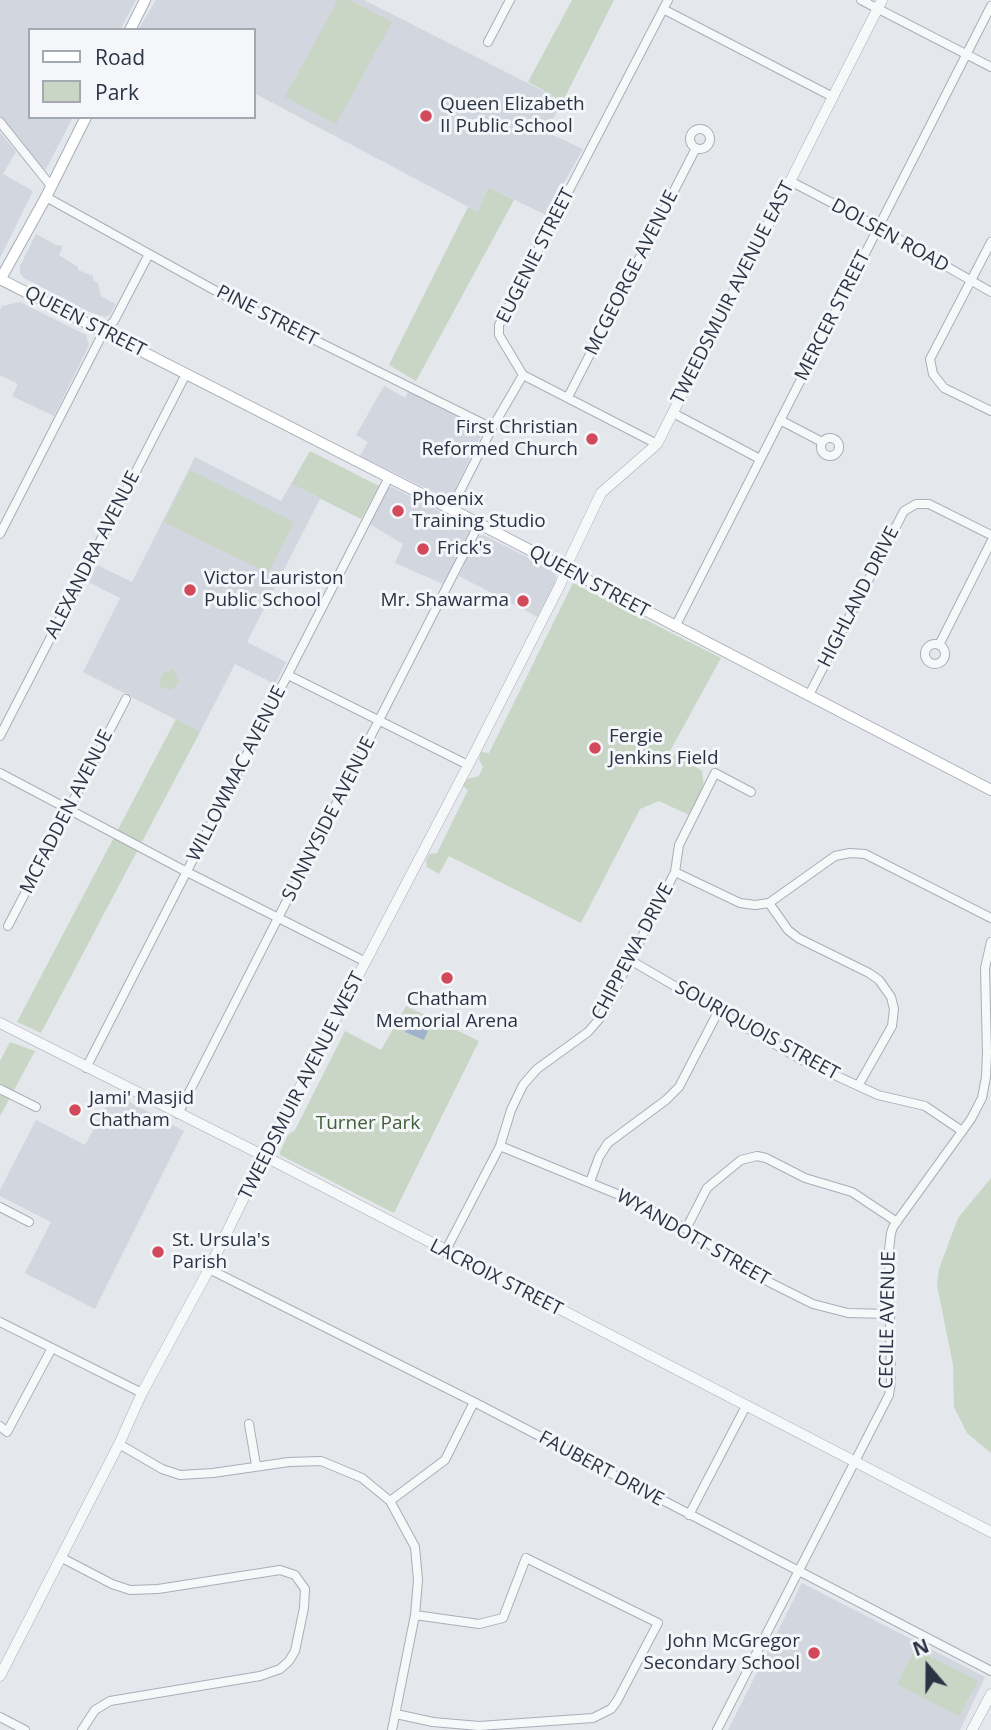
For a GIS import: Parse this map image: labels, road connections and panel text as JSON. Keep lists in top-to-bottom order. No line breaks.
{"streets":{"main road":["QUEEN STREET"],"street":["DOLSEN ROAD","EUGENIE STREET","MCGEORGE AVENUE","TWEEDSMUIR AVENUE EAST","PINE STREET","MERCER STREET","ALEXANDRA AVENUE","HIGHLAND DRIVE","WILLOWMAC AVENUE","MCFADDEN AVENUE","SUNNYSIDE AVENUE","CHIPPEWA DRIVE","SOURIQUOIS STREET","TWEEDSMUIR AVENUE WEST","WYANDOTT STREET","LACROIX STREET","CECILE AVENUE","FAUBERT DRIVE"]},"crossings":[["DOLSEN ROAD","TWEEDSMUIR AVENUE EAST"],["DOLSEN ROAD","MERCER STREET"],["TWEEDSMUIR AVENUE EAST","QUEEN STREET"],["TWEEDSMUIR AVENUE EAST","TWEEDSMUIR AVENUE WEST"],["MERCER STREET","QUEEN STREET"],["QUEEN STREET","ALEXANDRA AVENUE"],["QUEEN STREET","HIGHLAND DRIVE"],["QUEEN STREET","WILLOWMAC AVENUE"],["QUEEN STREET","SUNNYSIDE AVENUE"],["QUEEN STREET","TWEEDSMUIR AVENUE WEST"],["WILLOWMAC AVENUE","LACROIX STREET"],["SUNNYSIDE AVENUE","LACROIX STREET"],["CHIPPEWA DRIVE","SOURIQUOIS STREET"],["CHIPPEWA DRIVE","WYANDOTT STREET"],["CHIPPEWA DRIVE","LACROIX STREET"],["SOURIQUOIS STREET","CECILE AVENUE"],["TWEEDSMUIR AVENUE WEST","LACROIX STREET"],["TWEEDSMUIR AVENUE WEST","FAUBERT DRIVE"],["WYANDOTT STREET","CECILE AVENUE"],["LACROIX STREET","CECILE AVENUE"],["CECILE AVENUE","FAUBERT DRIVE"]],"parks":["Turner Park"],"places":["Queen Elizabeth II Public School","First Christian Reformed Church","Phoenix Training Studio","Frick's","Victor Lauriston Public School","Mr. Shawarma","Fergie Jenkins Field","Chatham Memorial Arena","Jami' Masjid Chatham","St. Ursula's Parish","John McGregor Secondary School"],"legend":["Road","Park"],"north":"top"}
